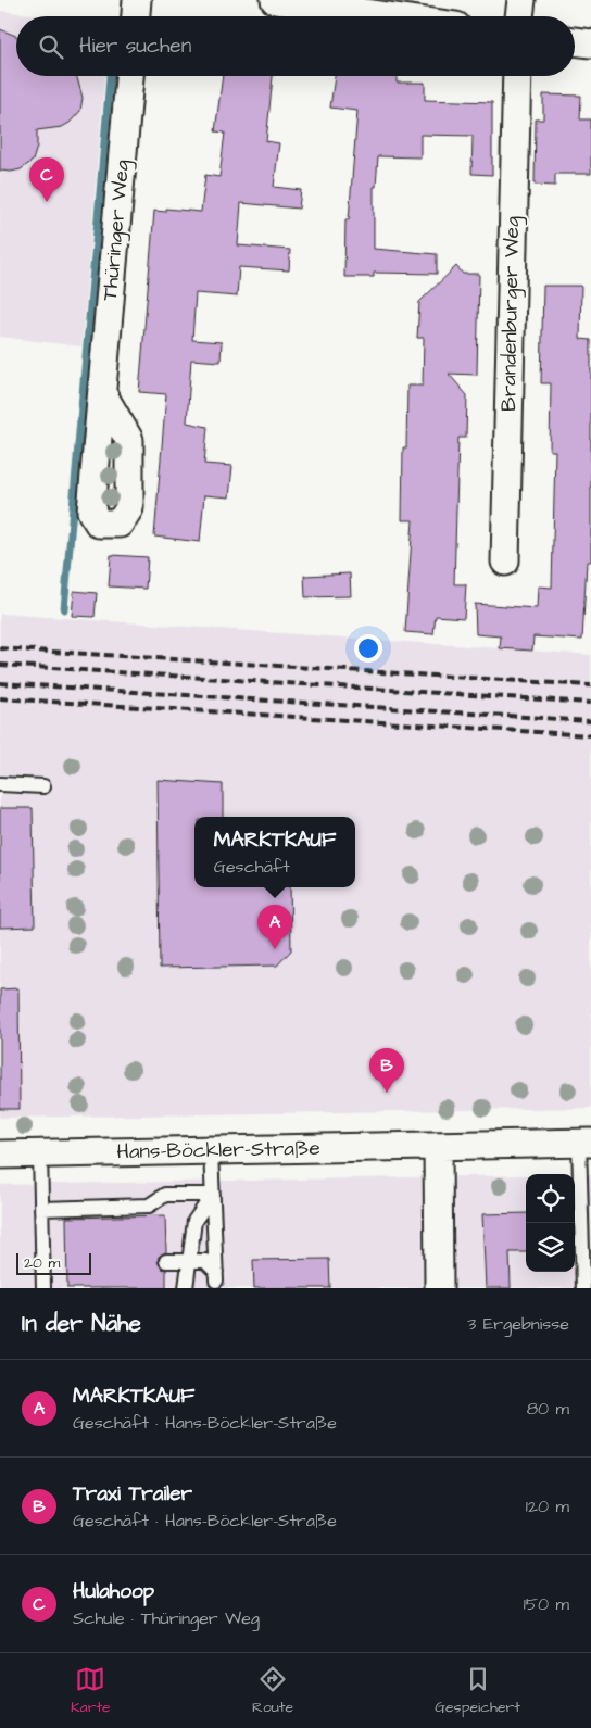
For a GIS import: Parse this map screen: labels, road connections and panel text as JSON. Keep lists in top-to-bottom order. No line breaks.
{"streets":{"street":["Thüringer Weg","Brandenburger Weg","Hans-Böckler-Straße"]},"scale_bar":"20 m","page":{"search":"Hier suchen","pins":["C","A","B"],"popup":["MARKTKAUF","Geschäft"],"scale":"20 m","heading":["In der Nähe","3 Ergebnisse"],"list":[{"mark":"A","name":"MARKTKAUF","note":"Geschäft · Hans-Böckler-Straße","value":"80 m"},{"mark":"B","name":"Traxi Trailer","note":"Geschäft · Hans-Böckler-Straße","value":"120 m"},{"mark":"C","name":"Hulahoop","note":"Schule · Thüringer Weg","value":"150 m"}],"nav":["Karte","Route","Gespeichert"]}}
